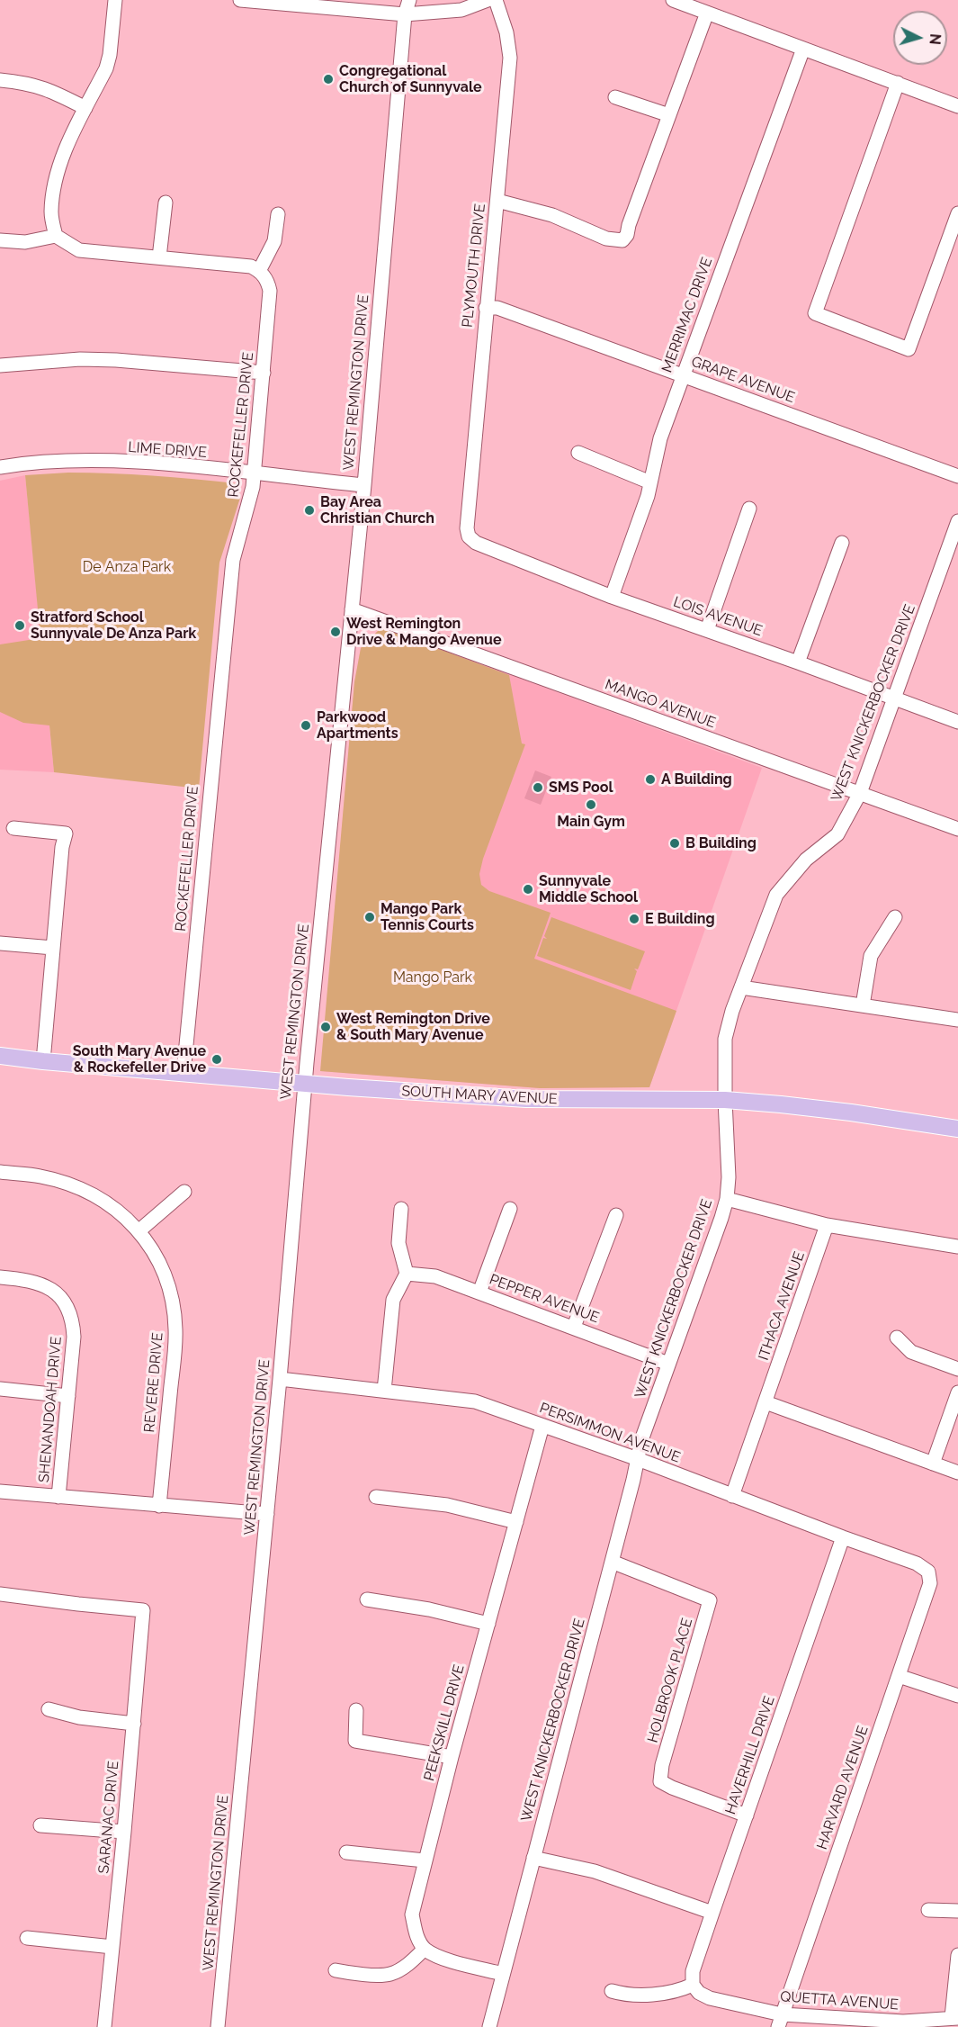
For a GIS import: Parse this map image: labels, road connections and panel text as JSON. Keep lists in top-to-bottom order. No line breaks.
{"streets":{"main road":["SOUTH MARY AVENUE"],"street":["PLYMOUTH DRIVE","MERRIMAC DRIVE","GRAPE AVENUE","WEST REMINGTON DRIVE","ROCKEFELLER DRIVE","LIME DRIVE","LOIS AVENUE","WEST KNICKERBOCKER DRIVE","MANGO AVENUE","PEPPER AVENUE","ITHACA AVENUE","REVERE DRIVE","SHENANDOAH DRIVE","PERSIMMON AVENUE","HOLBROOK PLACE","PEEKSKILL DRIVE","HAVERHILL DRIVE","HARVARD AVENUE","SARANAC DRIVE","QUETTA AVENUE"]},"crossings":[["PLYMOUTH DRIVE","GRAPE AVENUE"],["PLYMOUTH DRIVE","LOIS AVENUE"],["MERRIMAC DRIVE","GRAPE AVENUE"],["MERRIMAC DRIVE","LOIS AVENUE"],["WEST REMINGTON DRIVE","LIME DRIVE"],["WEST REMINGTON DRIVE","MANGO AVENUE"],["WEST REMINGTON DRIVE","SOUTH MARY AVENUE"],["WEST REMINGTON DRIVE","PERSIMMON AVENUE"],["ROCKEFELLER DRIVE","LIME DRIVE"],["ROCKEFELLER DRIVE","SOUTH MARY AVENUE"],["LOIS AVENUE","WEST KNICKERBOCKER DRIVE"],["WEST KNICKERBOCKER DRIVE","MANGO AVENUE"],["WEST KNICKERBOCKER DRIVE","SOUTH MARY AVENUE"],["WEST KNICKERBOCKER DRIVE","PEPPER AVENUE"],["WEST KNICKERBOCKER DRIVE","PERSIMMON AVENUE"],["WEST KNICKERBOCKER DRIVE","HOLBROOK PLACE"],["ITHACA AVENUE","PERSIMMON AVENUE"],["PERSIMMON AVENUE","PEEKSKILL DRIVE"],["PERSIMMON AVENUE","HAVERHILL DRIVE"],["PERSIMMON AVENUE","HARVARD AVENUE"],["HOLBROOK PLACE","HAVERHILL DRIVE"],["HAVERHILL DRIVE","QUETTA AVENUE"],["HARVARD AVENUE","QUETTA AVENUE"]],"parks":["De Anza Park","Mango Park"],"places":["Congregational Church of Sunnyvale","Bay Area Christian Church","Stratford School Sunnyvale De Anza Park","West Remington Drive & Mango Avenue","Parkwood Apartments","A Building","SMS Pool","Main Gym","B Building","Sunnyvale Middle School","Mango Park Tennis Courts","E Building","West Remington Drive & South Mary Avenue","South Mary Avenue & Rockefeller Drive"],"north":"right"}
